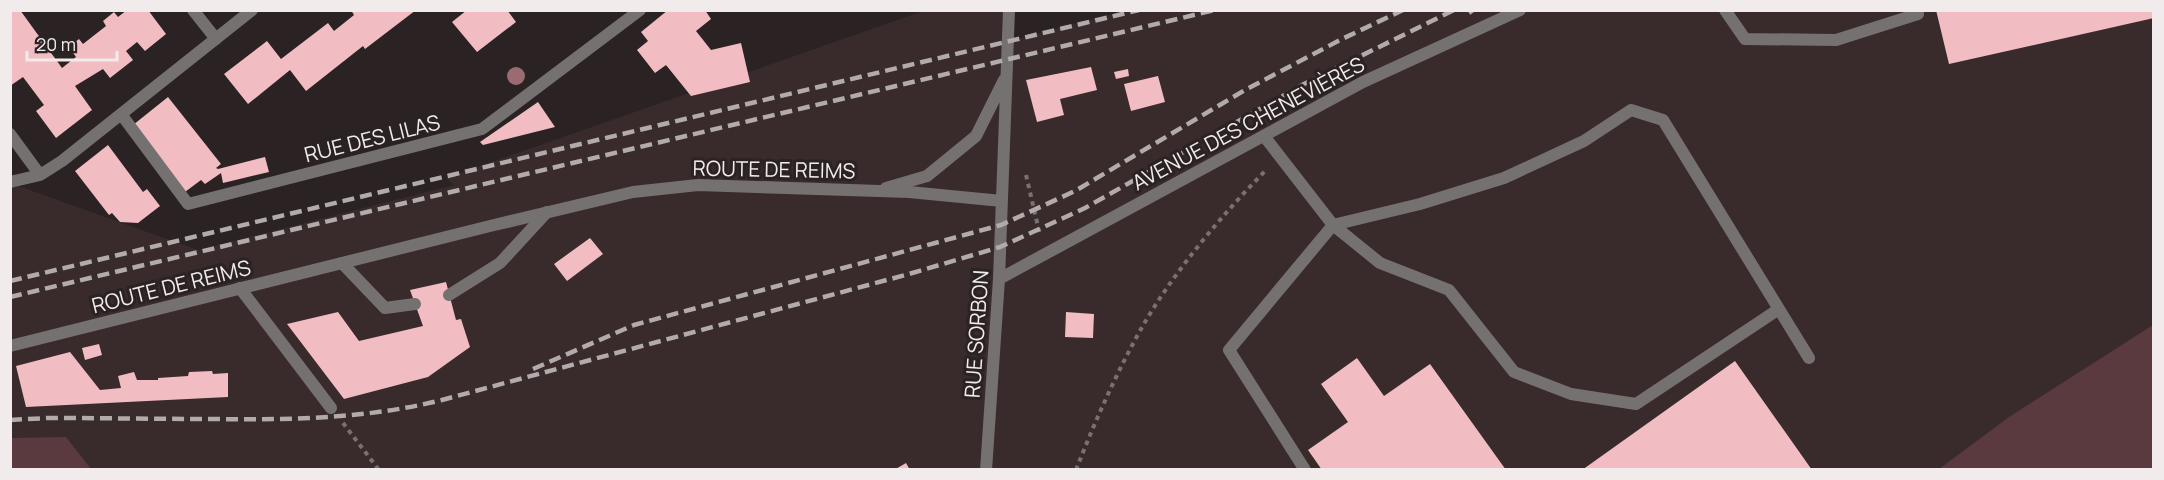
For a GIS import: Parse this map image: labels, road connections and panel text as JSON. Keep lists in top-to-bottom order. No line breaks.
{"streets":{"street":["AVENUE DES CHENEVIÈRES","RUE DES LILAS","ROUTE DE REIMS","RUE SORBON"]},"crossings":[["AVENUE DES CHENEVIÈRES","RUE SORBON"],["ROUTE DE REIMS","RUE SORBON"]],"scale_bar":"20 m"}
